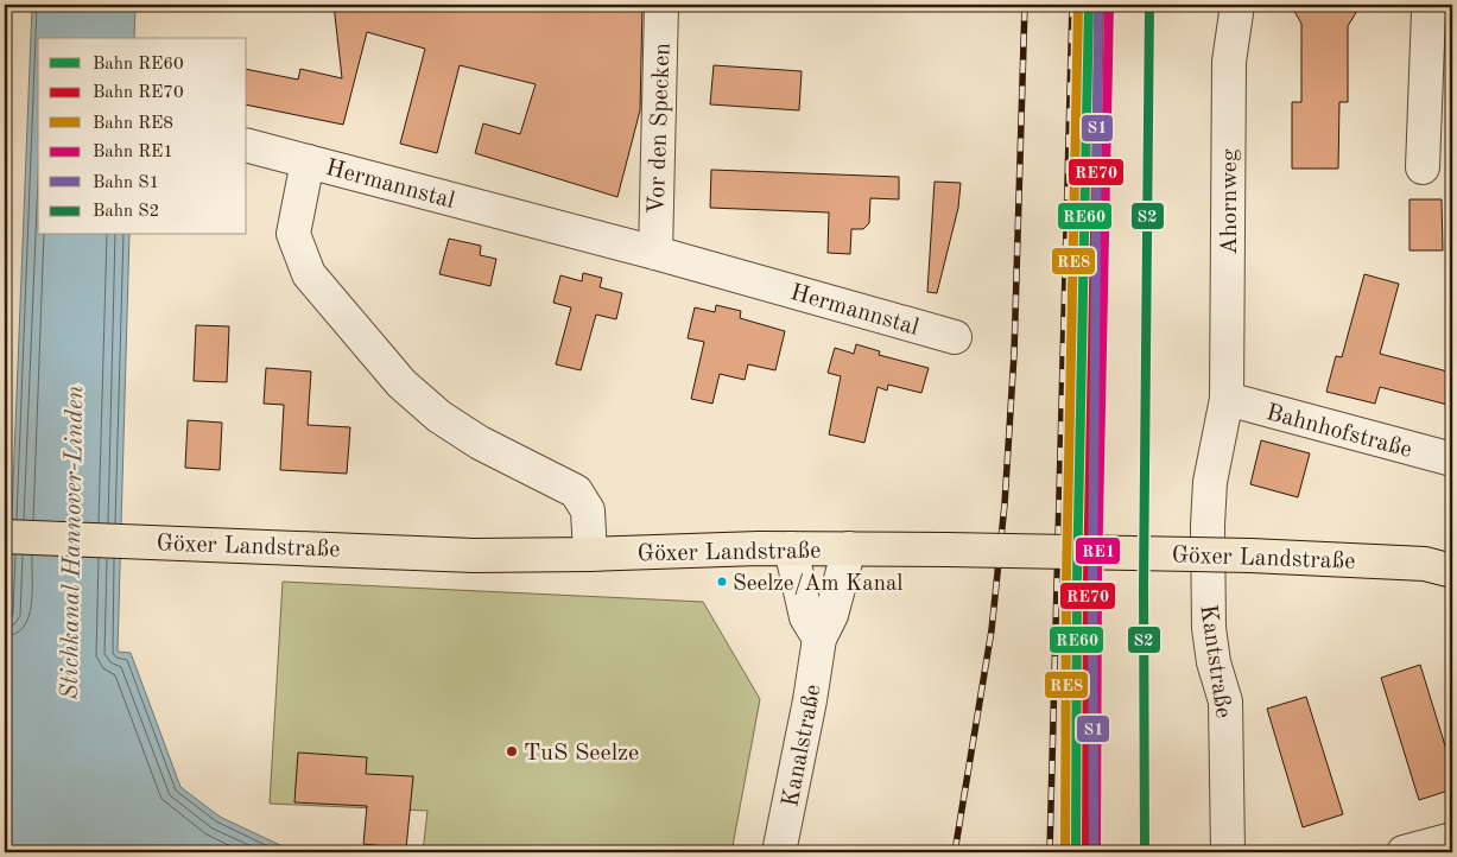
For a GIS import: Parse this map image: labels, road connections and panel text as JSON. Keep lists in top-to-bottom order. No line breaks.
{"streets":{"main road":["Göxer Landstraße"],"street":["Vor den Specken","Hermannstal","Ahornweg","Bahnhofstraße","Kantstraße","Kanalstraße"]},"crossings":[["Vor den Specken","Hermannstal"],["Hermannstal","Göxer Landstraße"],["Ahornweg","Bahnhofstraße"],["Ahornweg","Kantstraße"],["Bahnhofstraße","Kantstraße"],["Göxer Landstraße","Kanalstraße"]],"water":["Stichkanal Hannover-Linden"],"places":["Seelze/Am Kanal","TuS Seelze"],"lines":["rail line RE60","rail line RE70","rail line RE8","rail line RE1","rail line S1","rail line S2"],"legend":["Bahn RE60","Bahn RE70","Bahn RE8","Bahn RE1","Bahn S1","Bahn S2"]}
